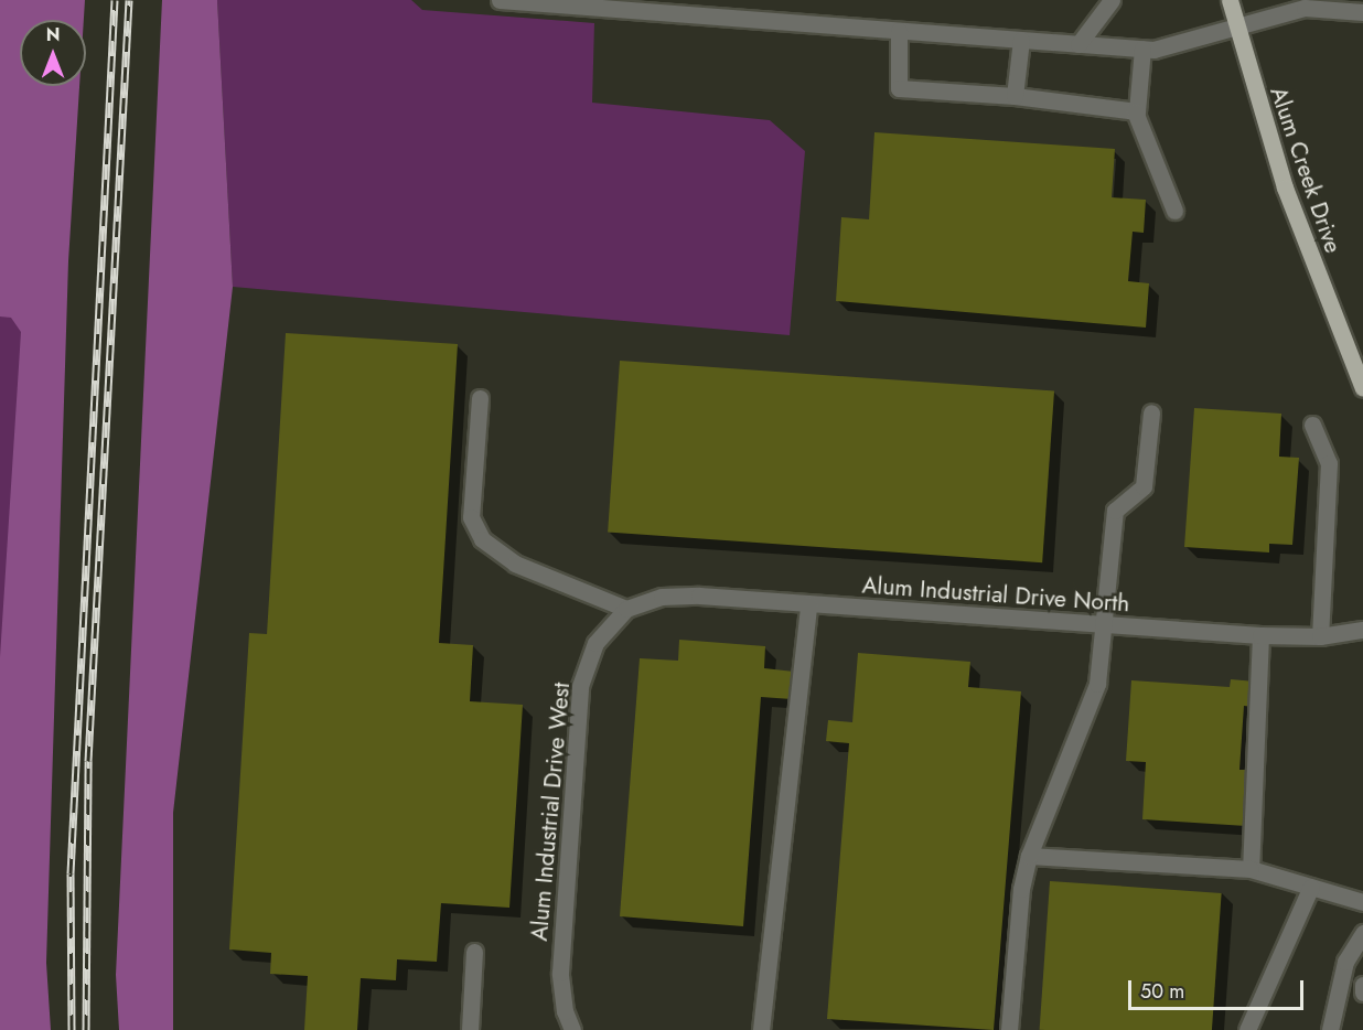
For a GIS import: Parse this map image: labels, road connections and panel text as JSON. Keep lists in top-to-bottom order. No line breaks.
{"streets":{"main road":["Alum Creek Drive"],"street":["Alum Industrial Drive North","Alum Industrial Drive West"]},"crossings":[["Alum Industrial Drive North","Alum Industrial Drive West"]],"scale_bar":"50 m","north":"top"}
